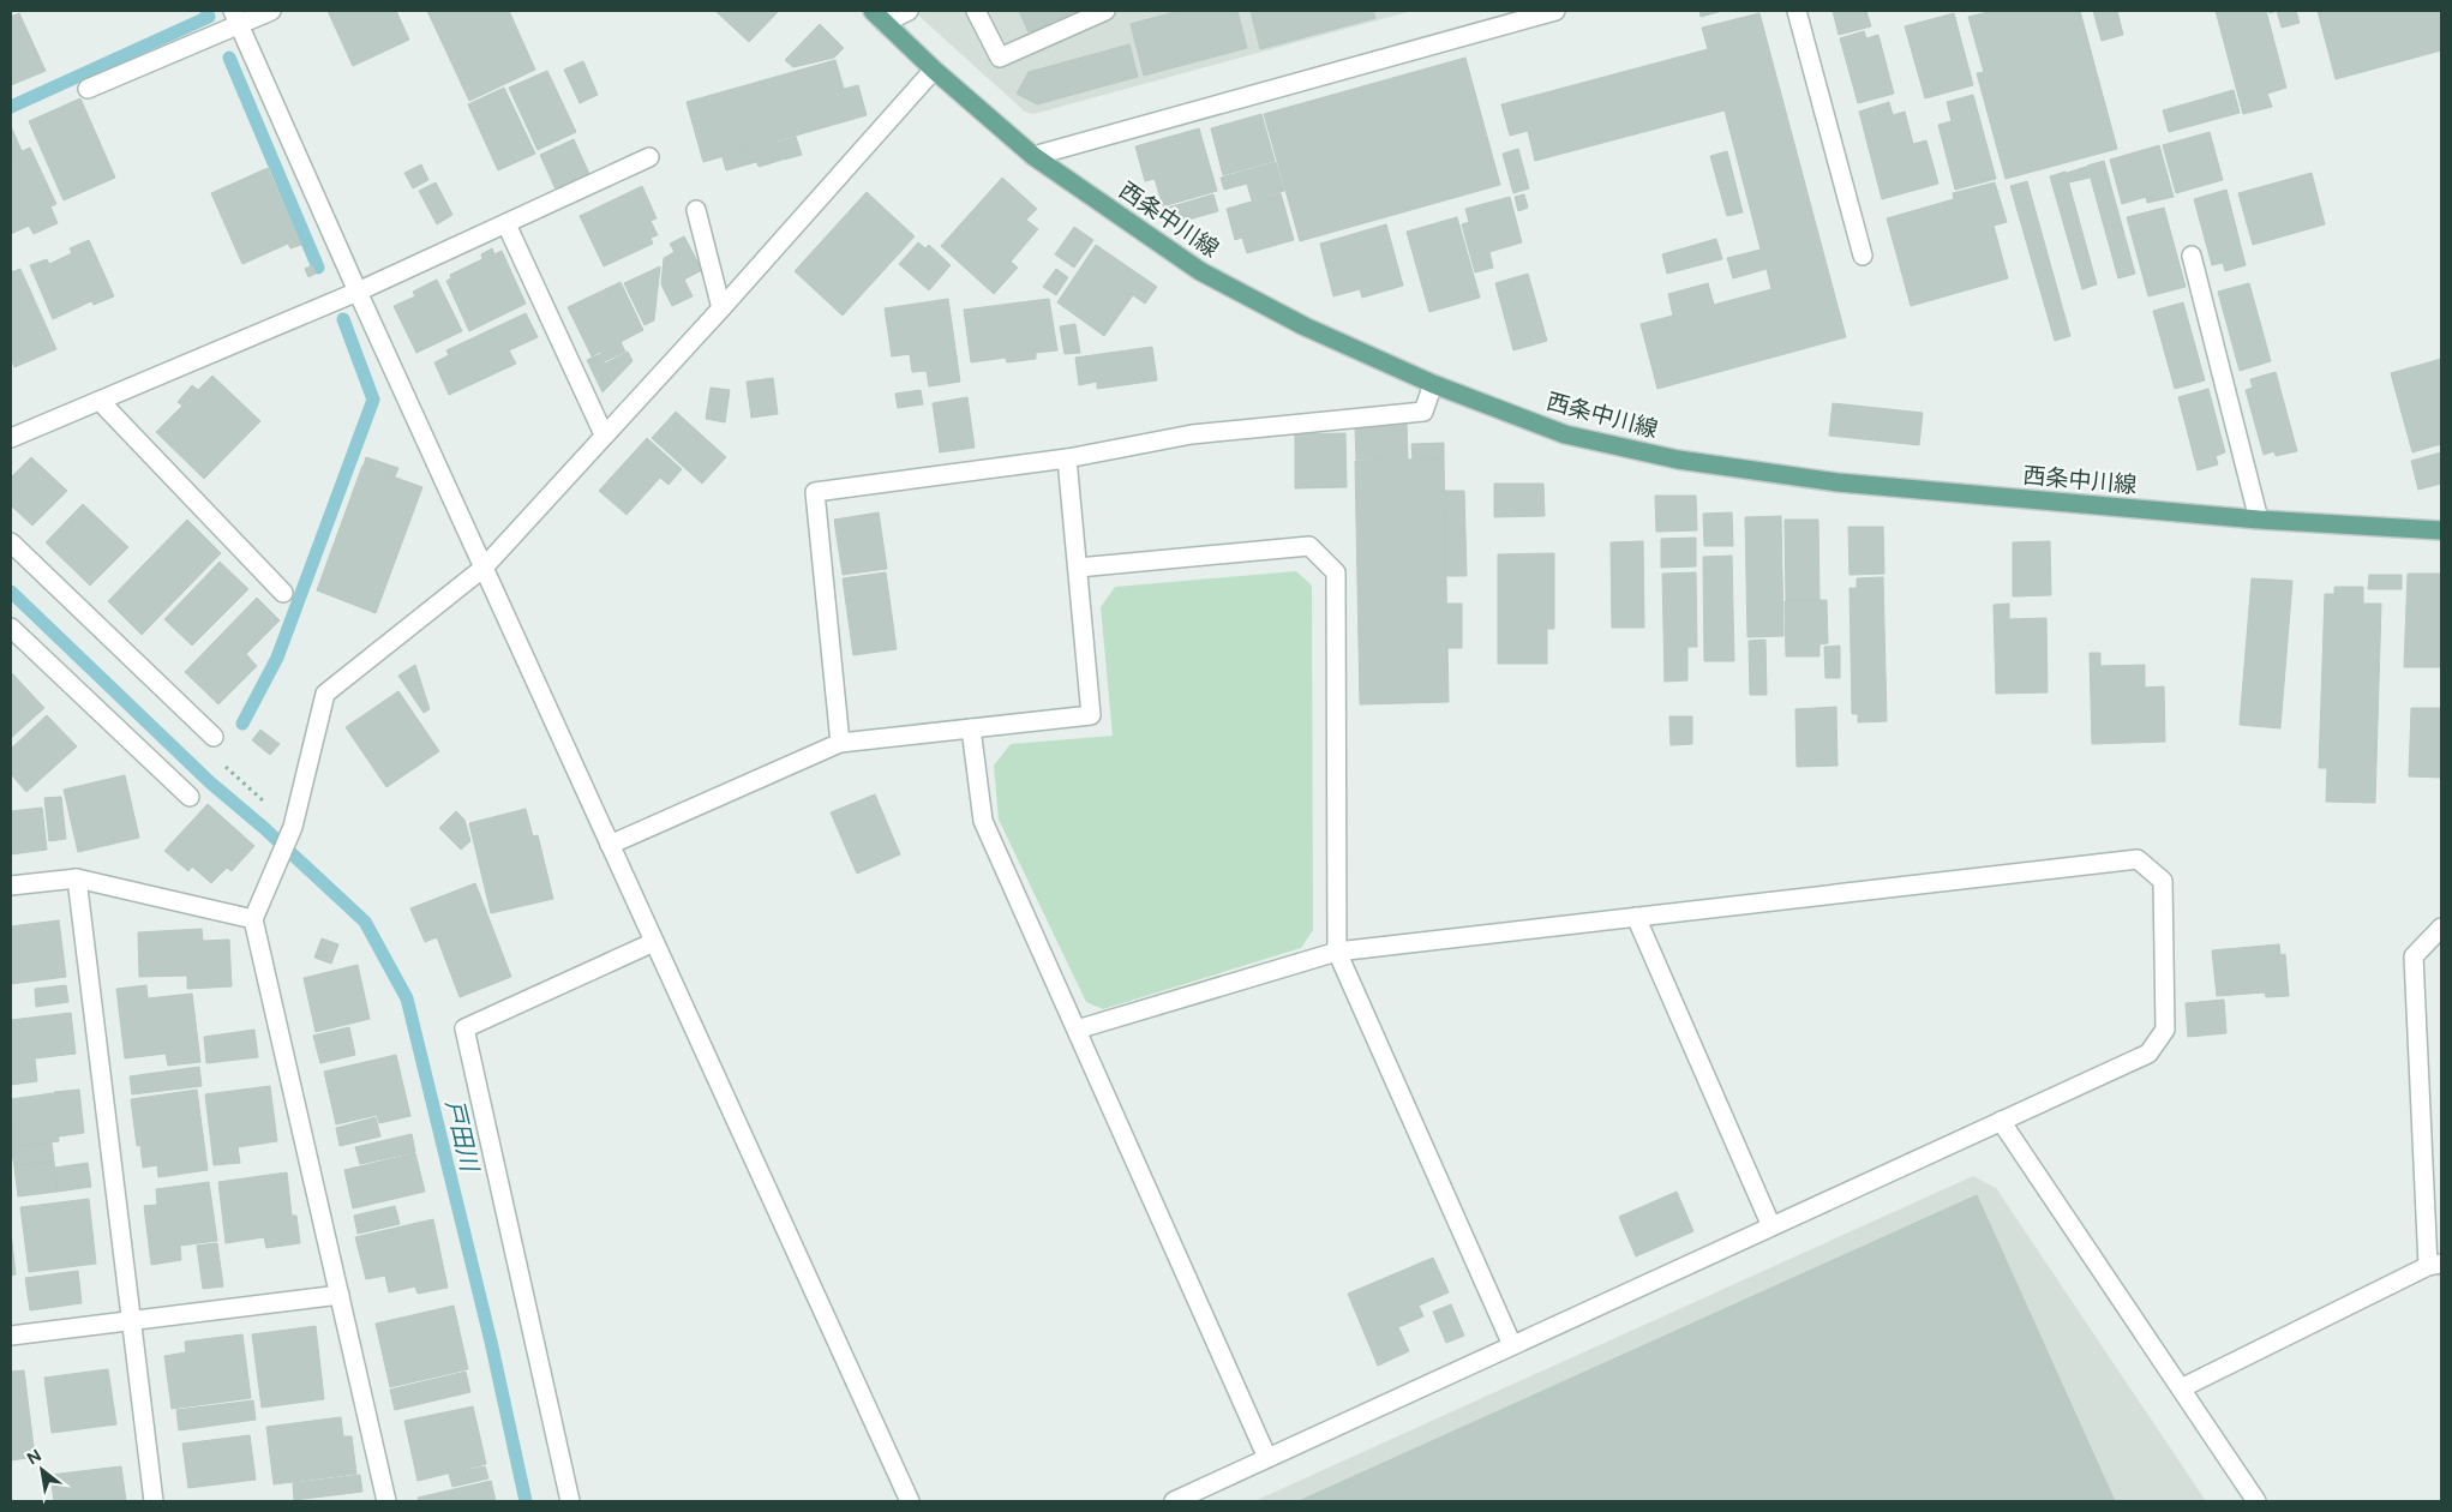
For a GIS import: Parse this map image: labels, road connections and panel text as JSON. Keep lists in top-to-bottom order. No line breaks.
{"streets":{"main road":["西条中川線"]},"water":["戸田川"],"north":"top left"}
